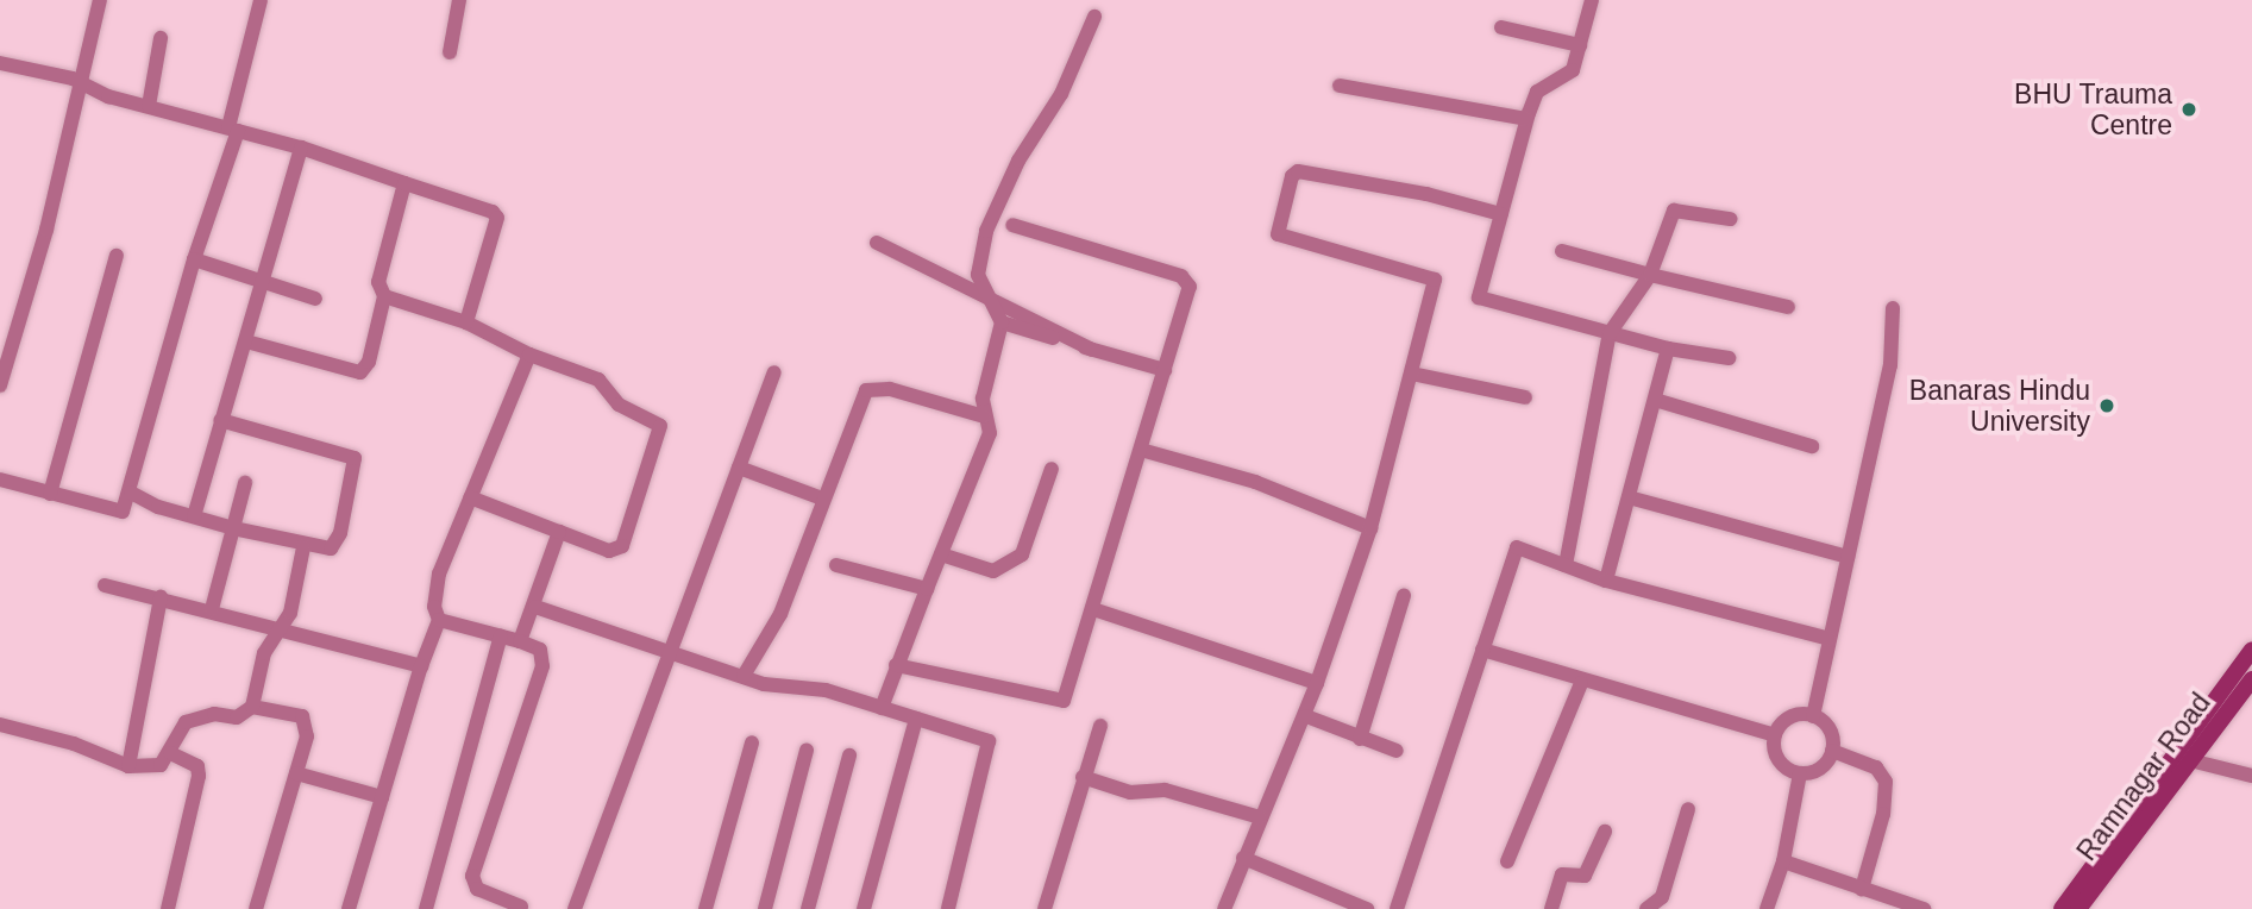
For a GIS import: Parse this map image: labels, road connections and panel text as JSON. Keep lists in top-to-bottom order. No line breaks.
{"streets":{"main road":["Ramnagar Road"]},"places":["BHU Trauma Centre","Banaras Hindu University"]}
